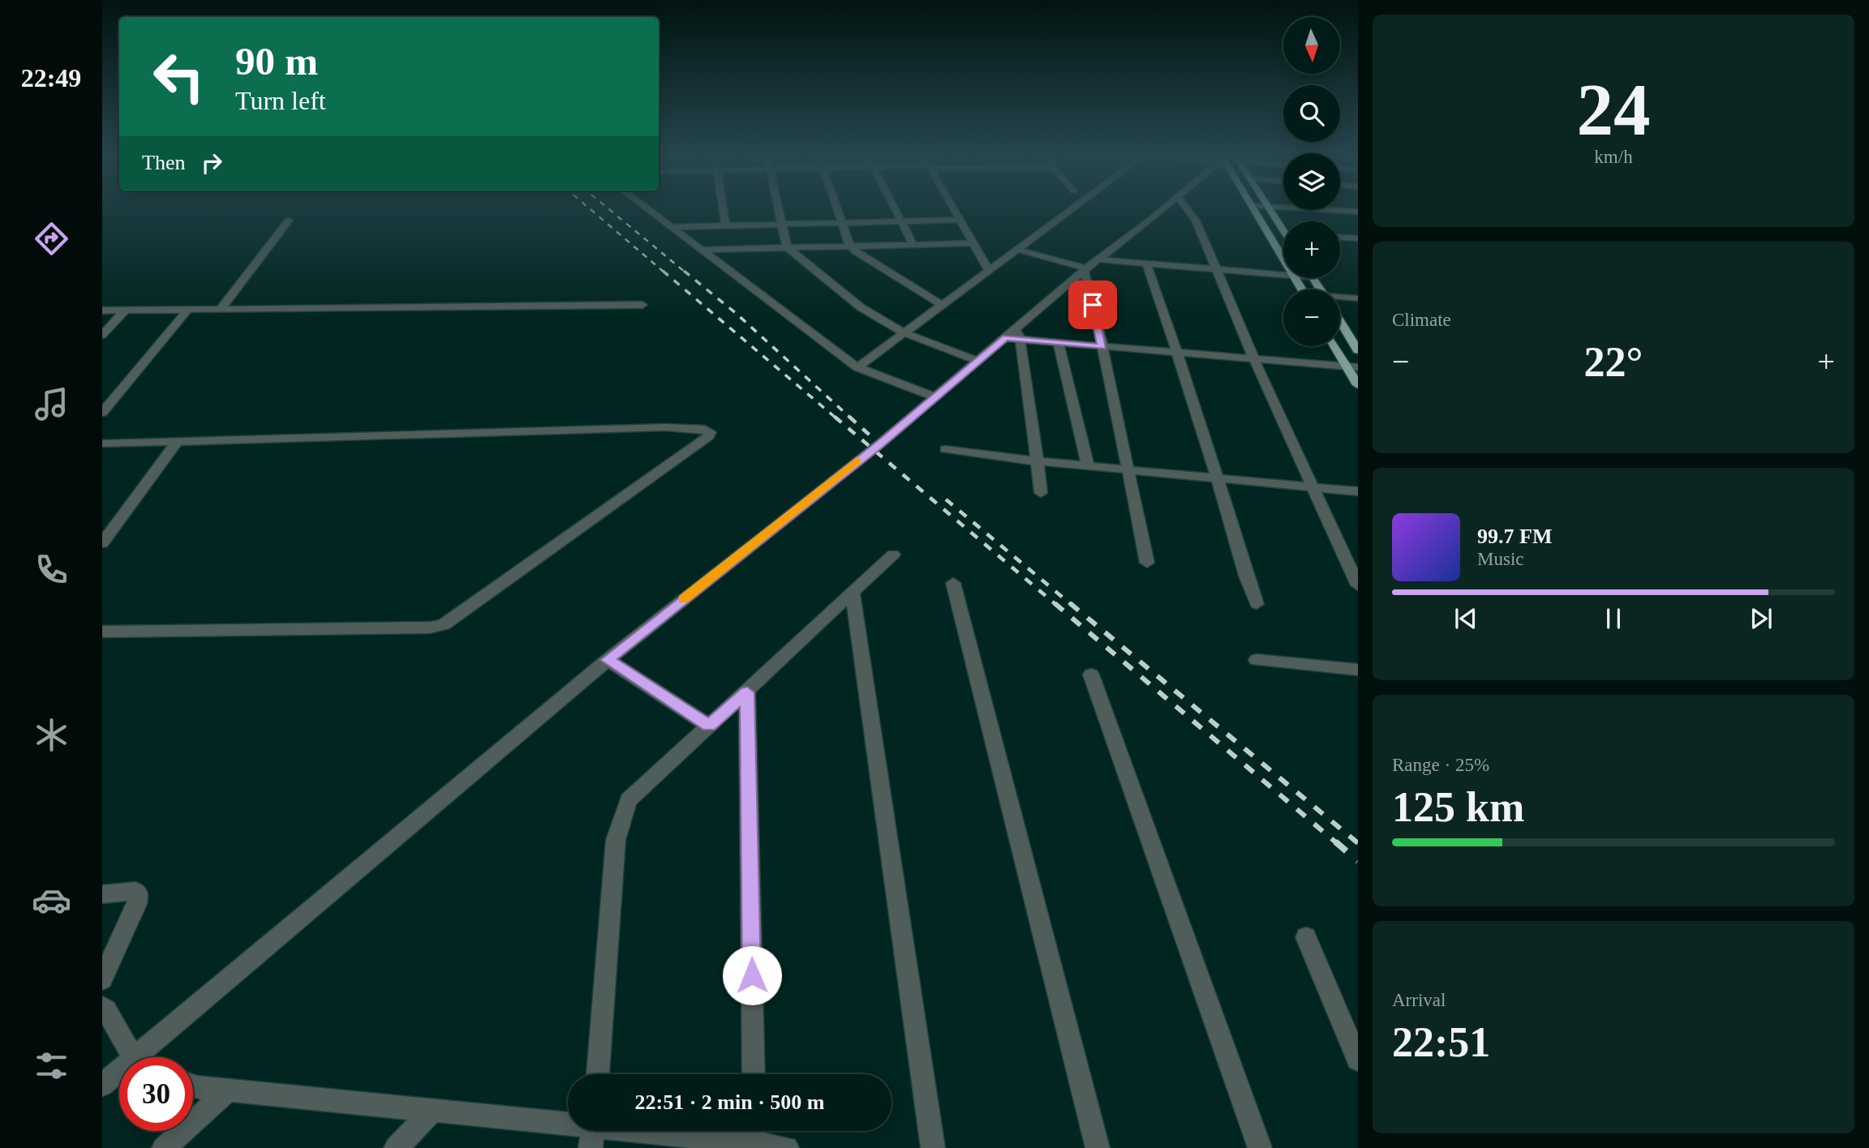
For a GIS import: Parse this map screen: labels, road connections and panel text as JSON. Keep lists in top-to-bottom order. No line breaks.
{"north":"bottom","page":{"tabs":"22:49","tile":[["24","km/h"],"Climate",["Range · 25%","125 km"],["Arrival","22:51"]],"map_buttons":["+","−"],"turn":["90 m","Turn left"],"then":"Then","heat":["−","22°","+"],"song":["99.7 FM","Music"],"limit":"30","trip":"22:51 · 2 min · 500 m"}}
